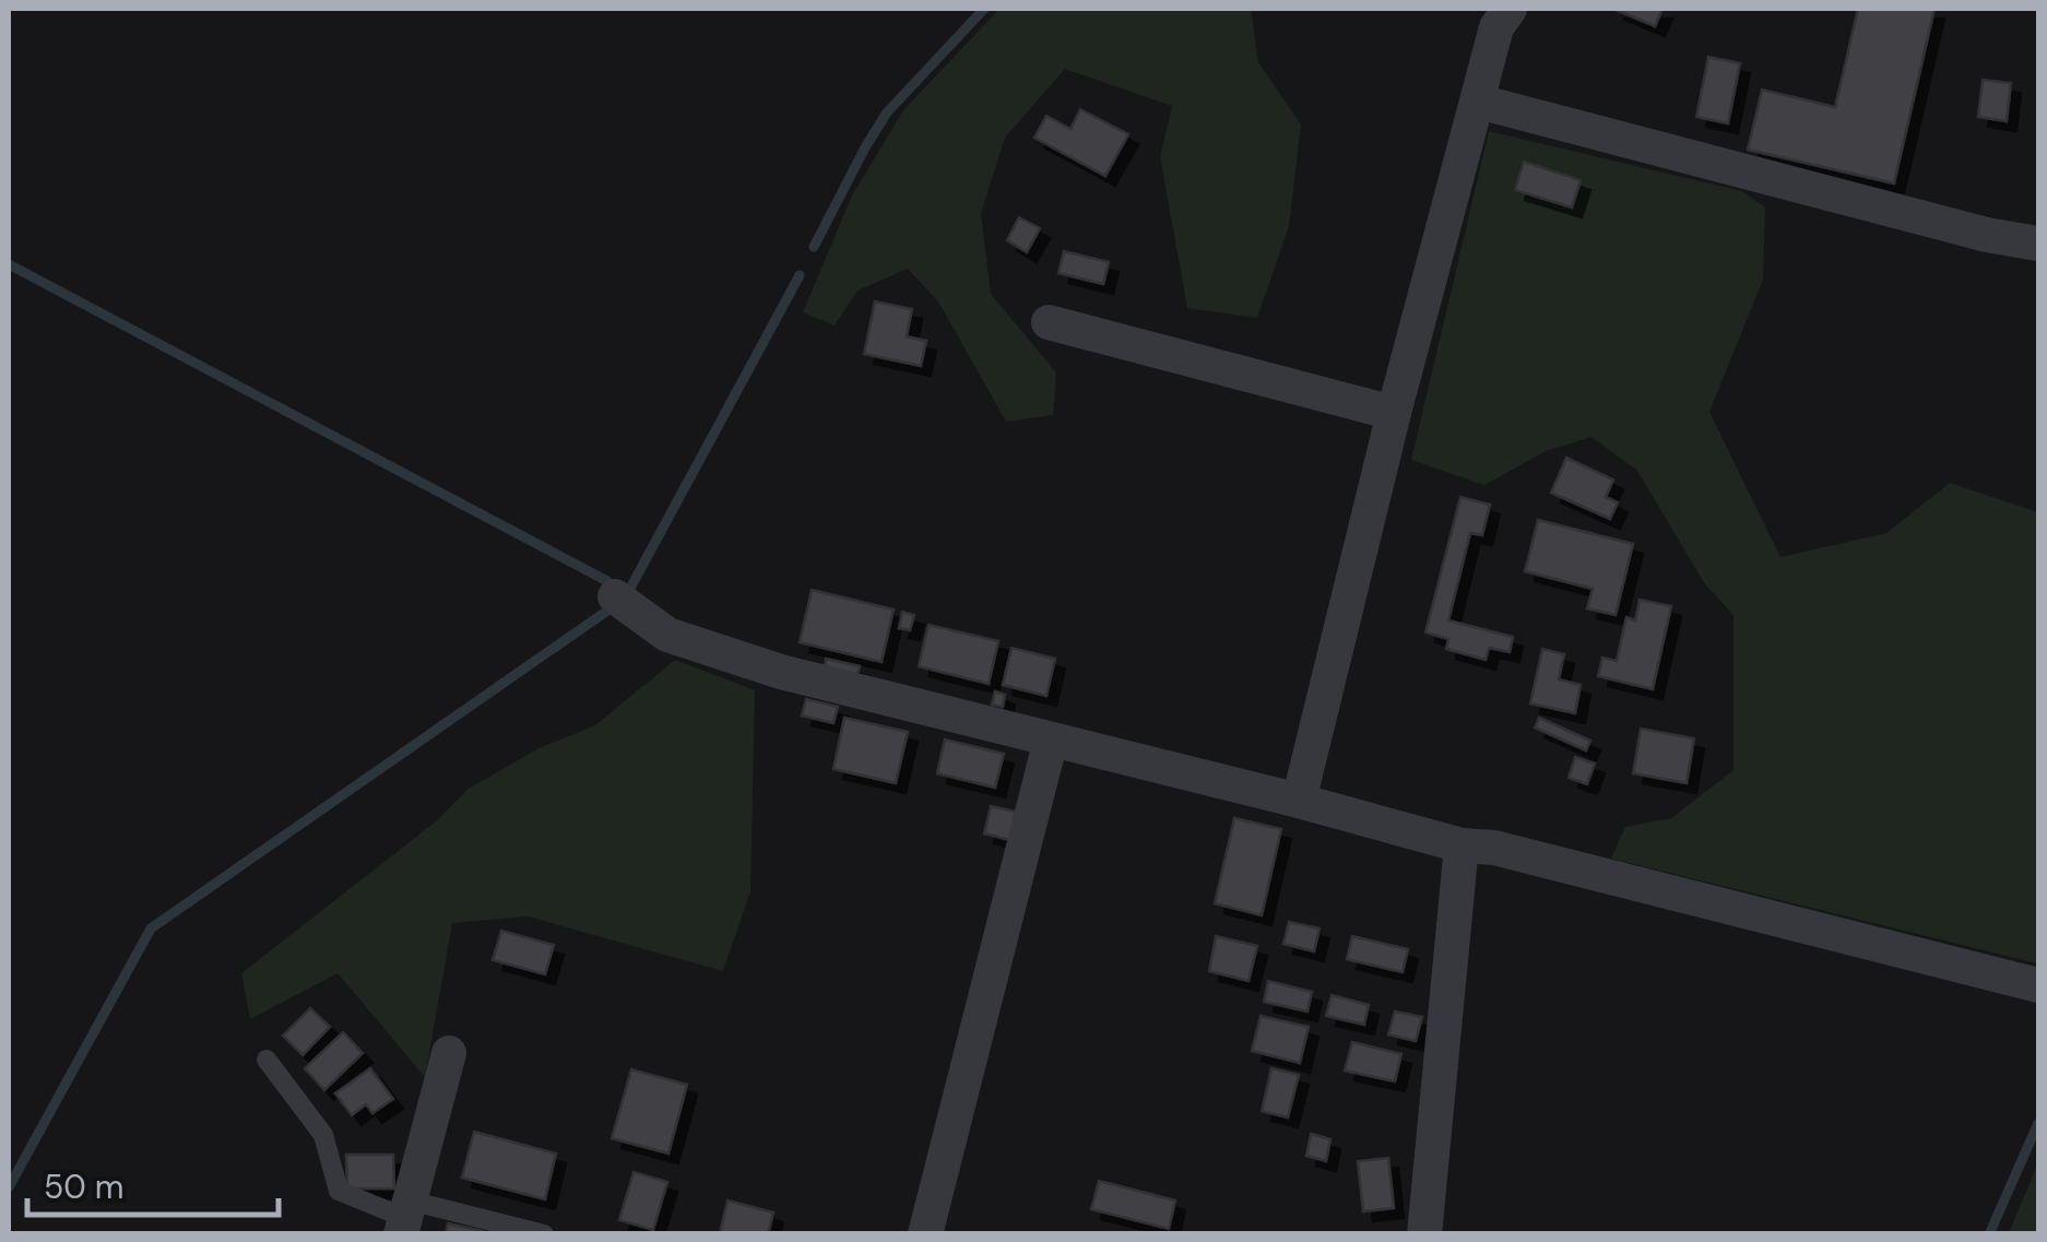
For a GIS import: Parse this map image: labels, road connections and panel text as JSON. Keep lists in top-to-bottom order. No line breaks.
{"scale_bar":"50 m"}
